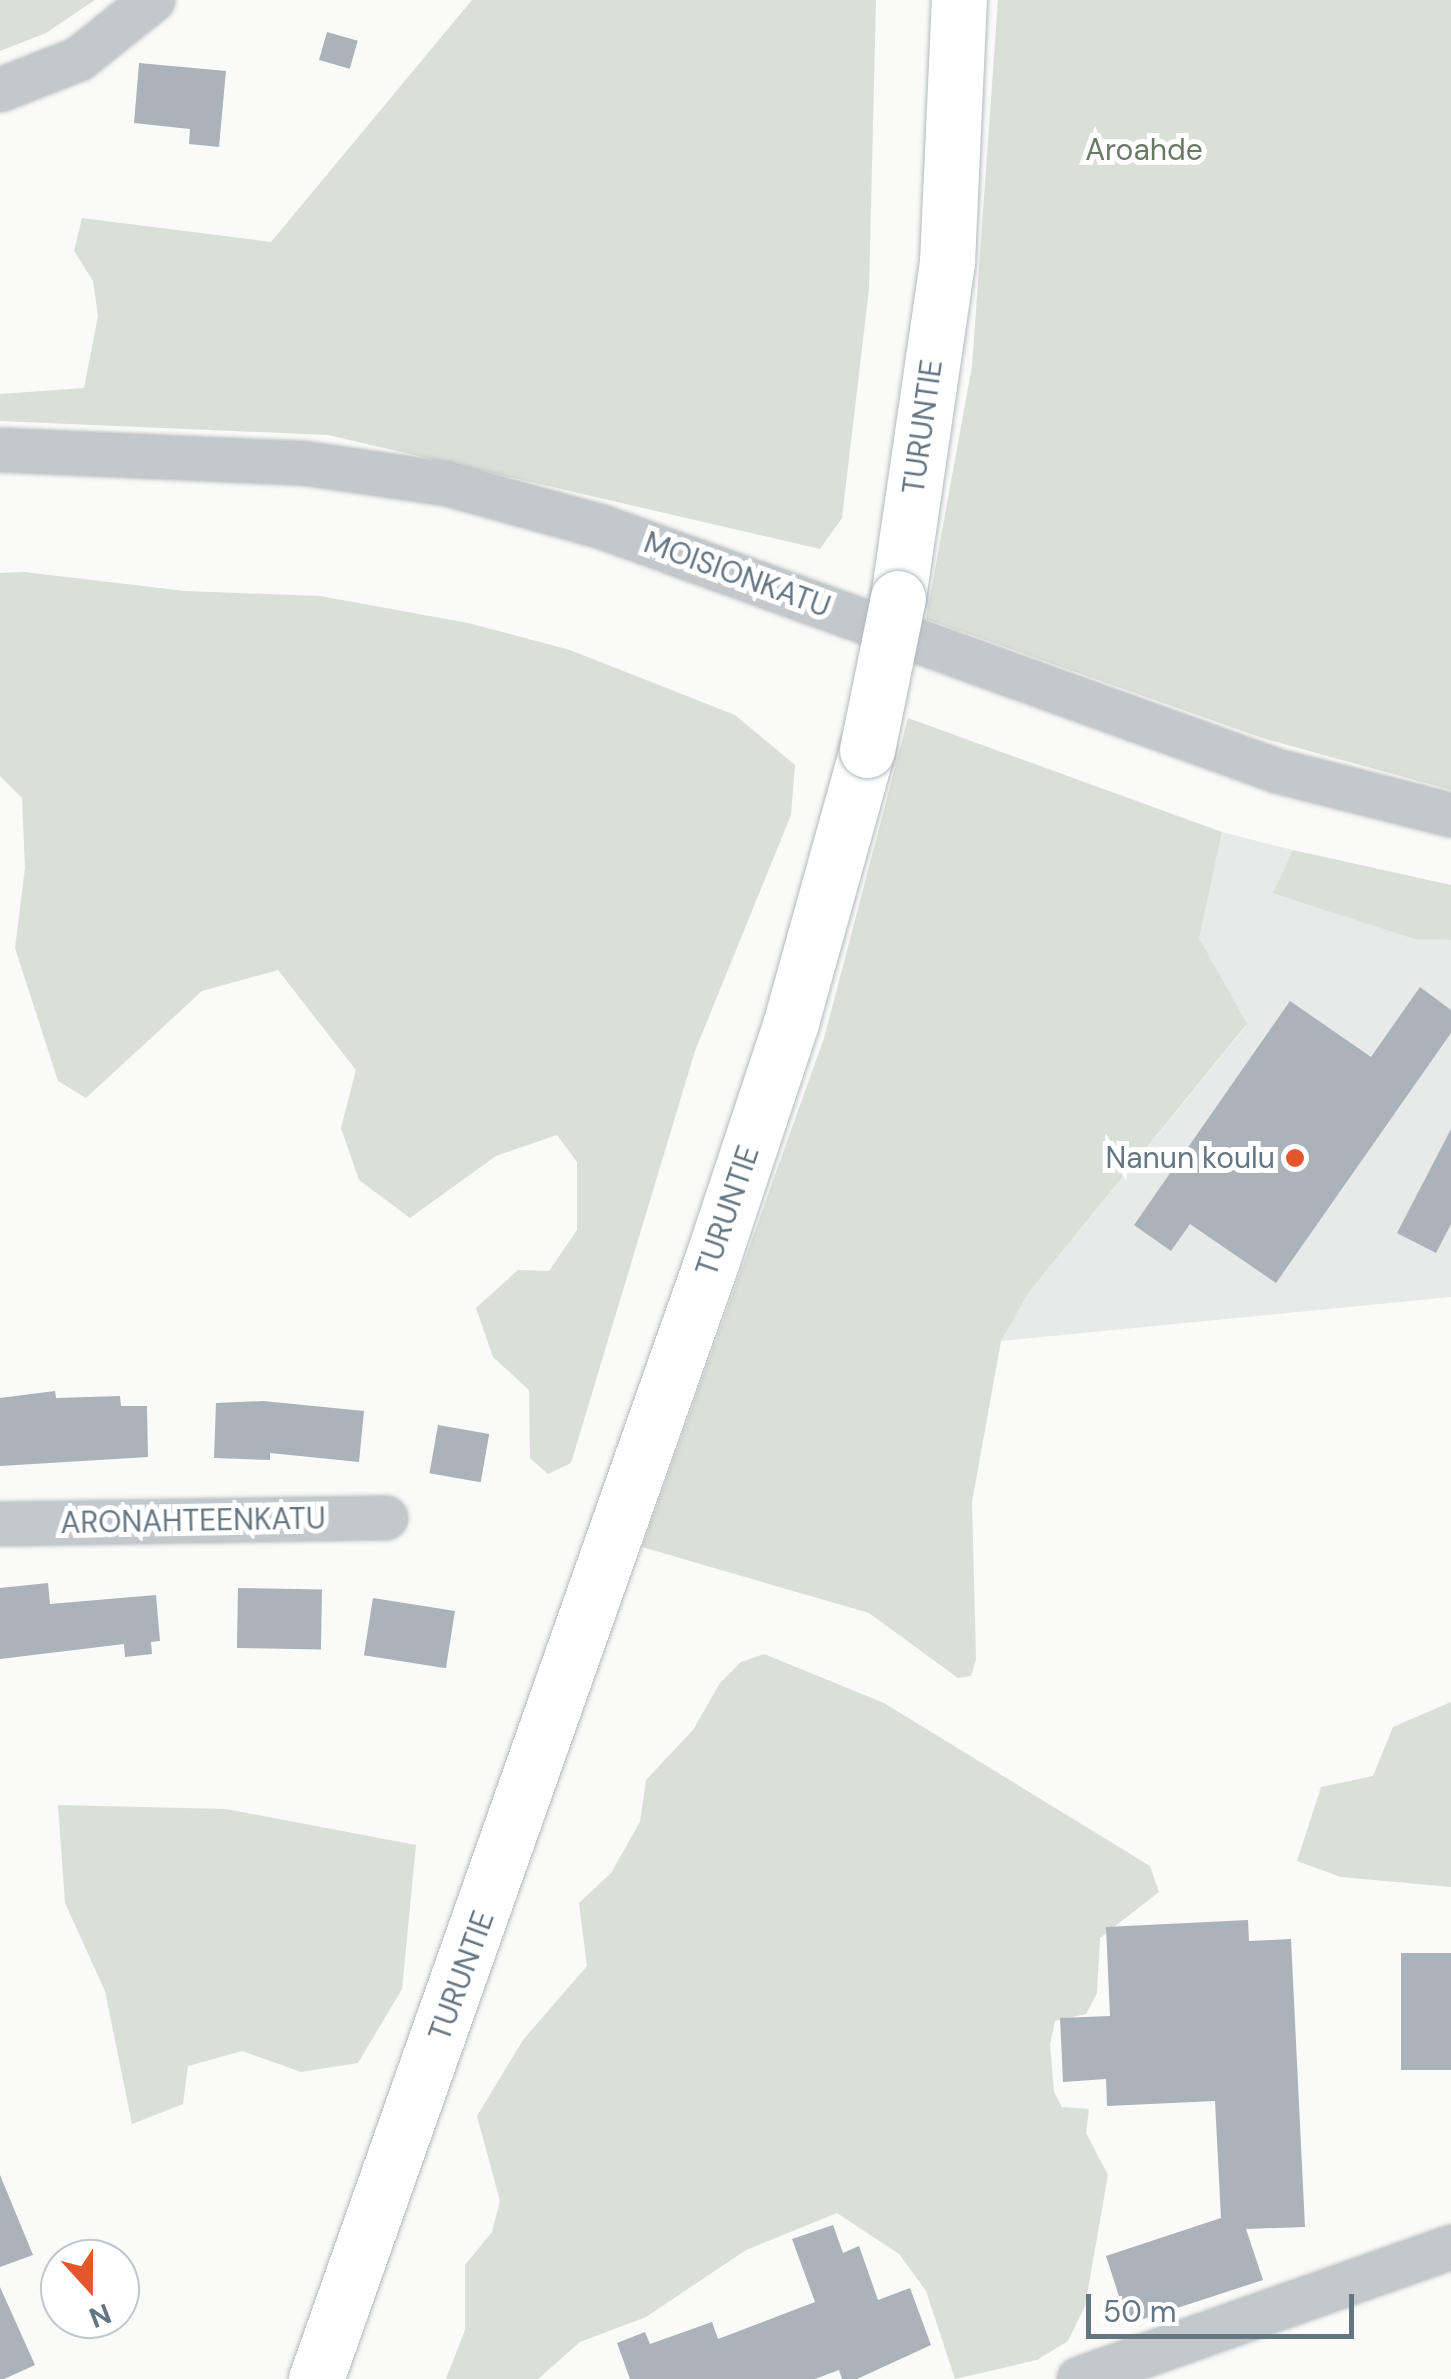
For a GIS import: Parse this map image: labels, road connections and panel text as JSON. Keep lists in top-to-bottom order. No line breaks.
{"streets":{"highway":["TURUNTIE"],"street":["MOISIONKATU","ARONAHTEENKATU"]},"parks":["Aroahde"],"places":["Nanun koulu"],"scale_bar":"50 m","north":"bottom"}
